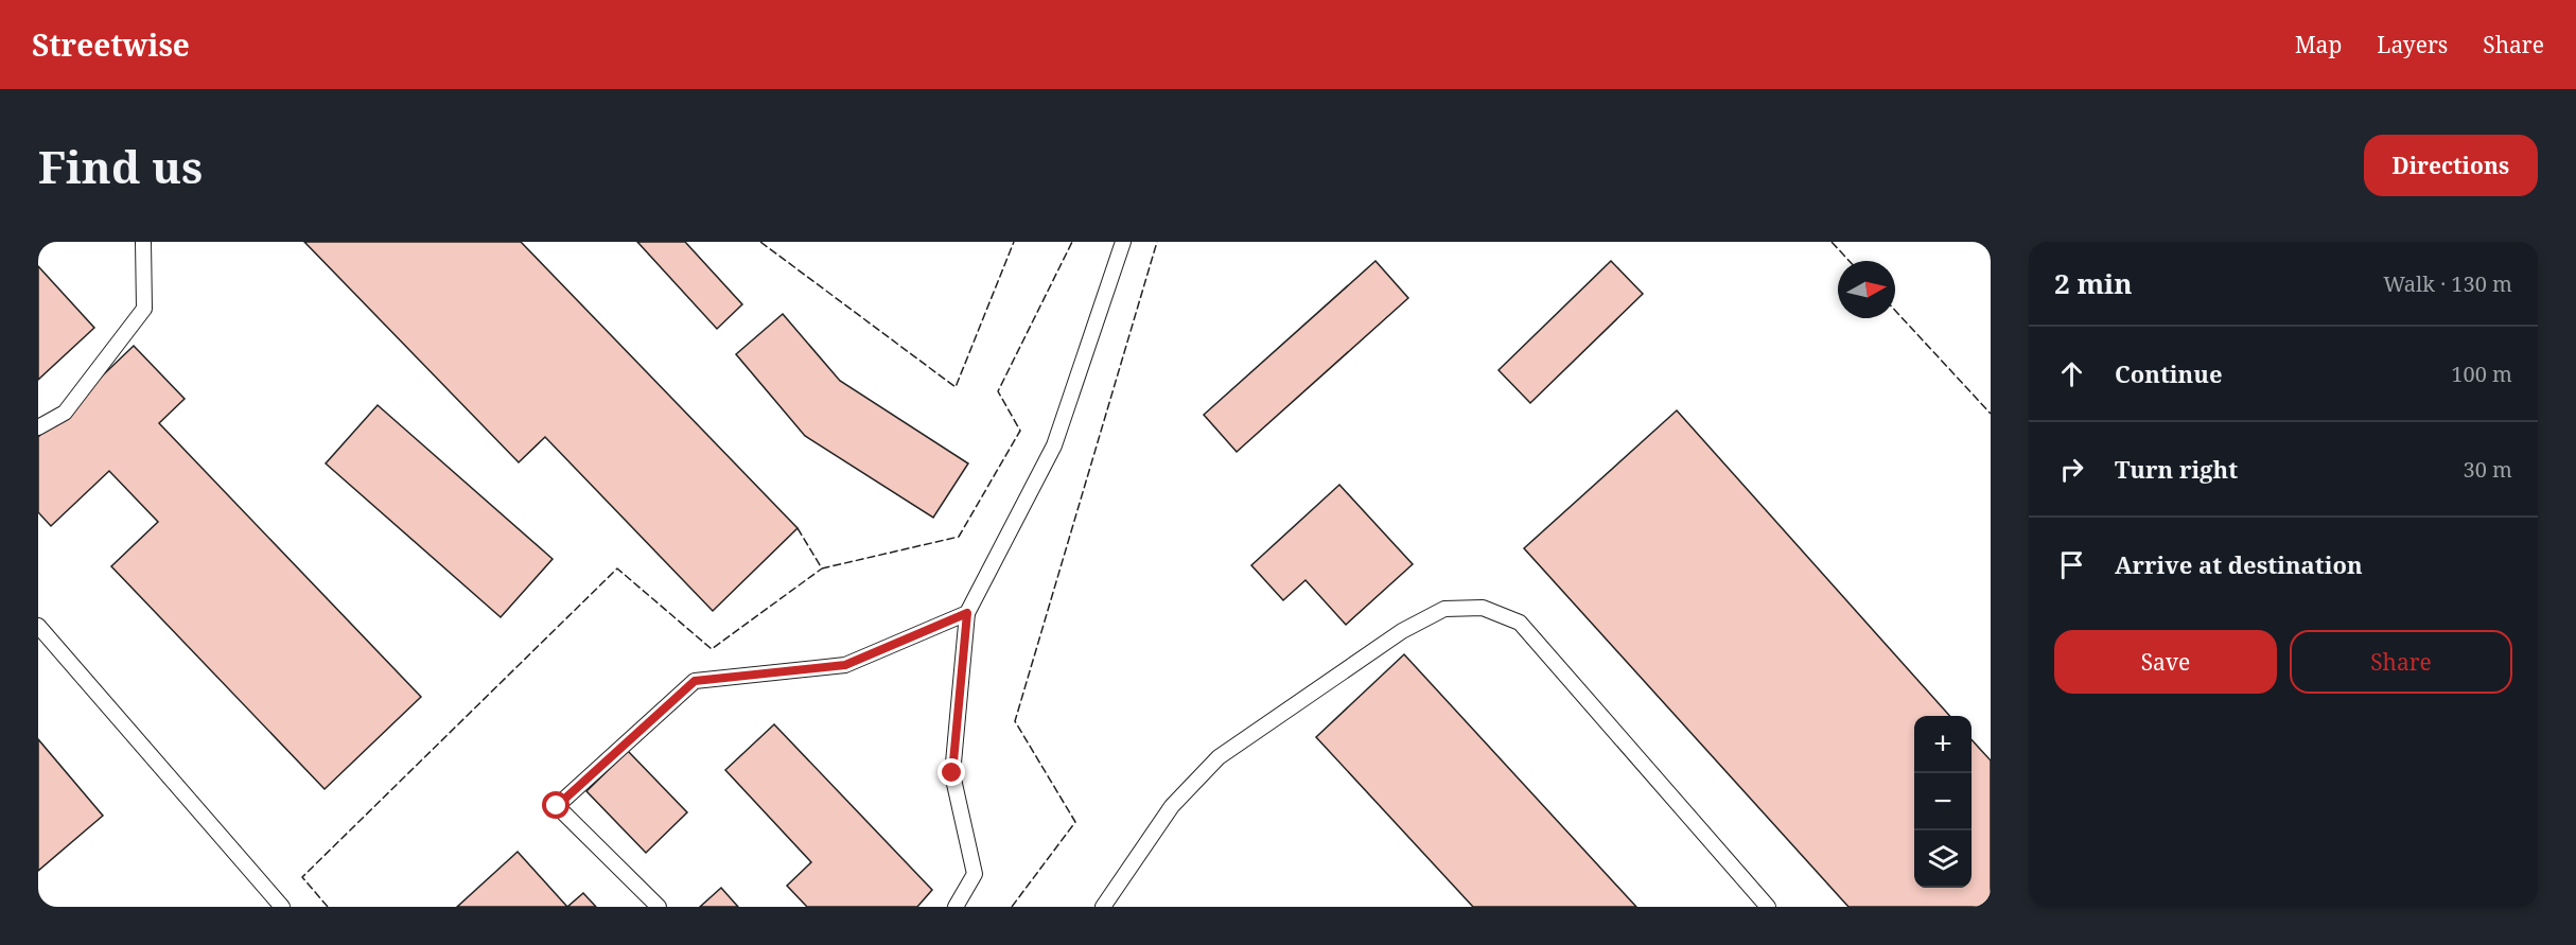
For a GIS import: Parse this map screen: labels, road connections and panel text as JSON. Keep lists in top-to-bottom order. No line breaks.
{"north":"right","page":{"header":"Streetwise","nav":["Map","Layers","Share"],"buttons":["Directions",["Save","Share"]],"title":"Find us","heading":["2 min","Walk · 130 m"],"list":[["Continue","100 m"],["Turn right","30 m"],"Arrive at destination"],"map_buttons":["+","−"]}}
